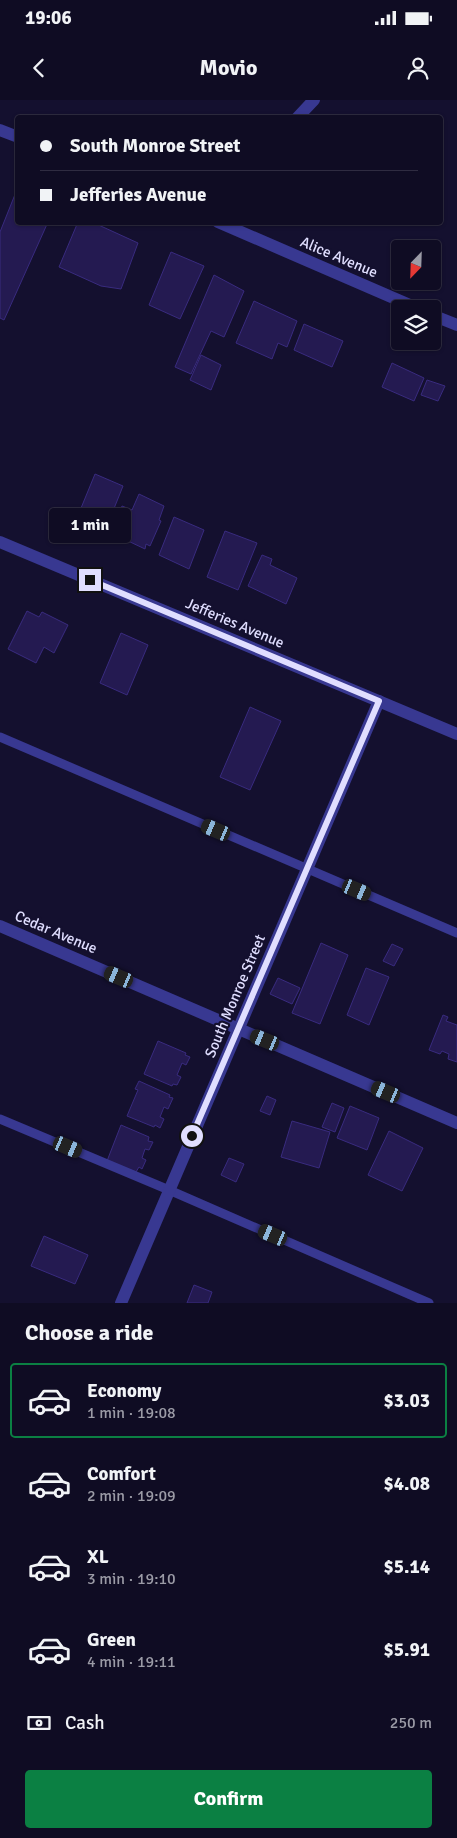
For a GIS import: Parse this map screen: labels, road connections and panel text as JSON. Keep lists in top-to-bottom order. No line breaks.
{"streets":{"street":["Alice Avenue","Jefferies Avenue","Cedar Avenue","South Monroe Street"]},"crossings":[["Jefferies Avenue","South Monroe Street"],["Cedar Avenue","South Monroe Street"]],"north":"bottom left","page":{"status":"19:06","header":"Movio","banner":["South Monroe Street","Jefferies Avenue"],"bubble":"1 min","heading":"Choose a ride","list":[{"name":"Economy","note":"1 min · 19:08","value":"$3.03"},{"name":"Comfort","note":"2 min · 19:09","value":"$4.08"},{"name":"XL","note":"3 min · 19:10","value":"$5.14"},{"name":"Green","note":"4 min · 19:11","value":"$5.91"}],"pay":["Cash","250 m"],"buttons":"Confirm"}}
